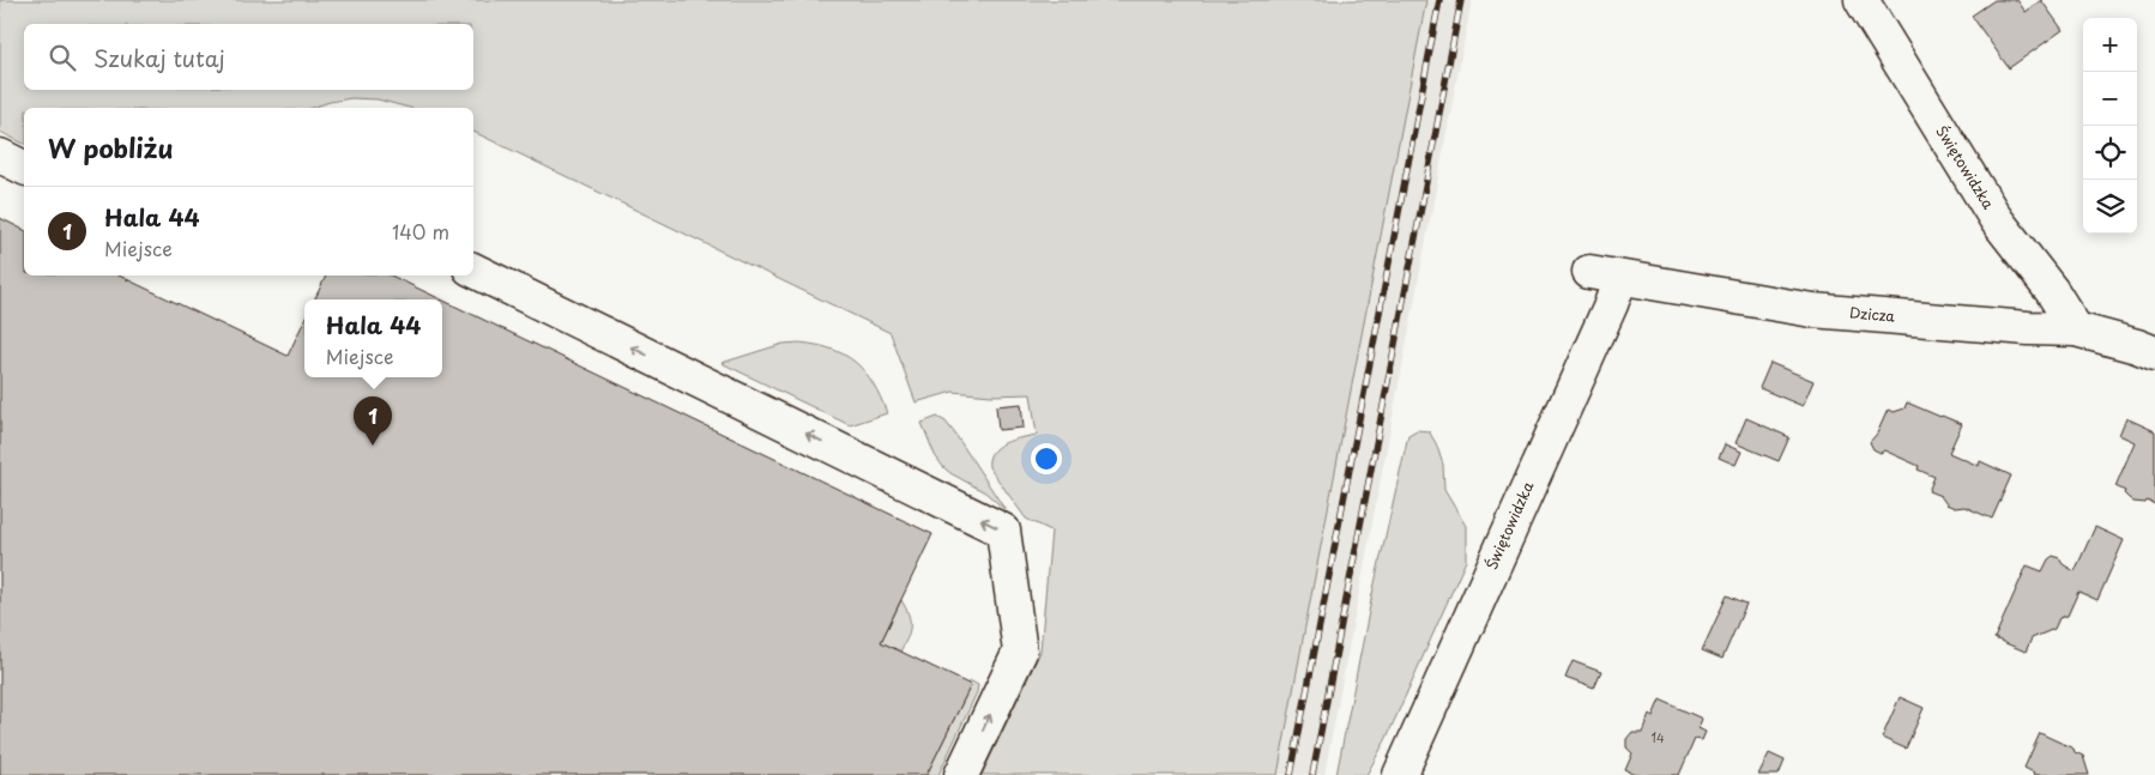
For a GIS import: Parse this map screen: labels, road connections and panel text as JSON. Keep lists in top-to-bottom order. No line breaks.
{"streets":{"street":["Świętowidzka","Dzicza"]},"crossings":[["Świętowidzka","Dzicza"]],"house_numbers":["14"],"page":{"map_buttons":["+","−"],"search":"Szukaj tutaj","heading":"W pobliżu","list":[{"mark":"1","name":"Hala 44","note":"Miejsce","value":"140 m"}],"popup":["Hala 44","Miejsce"],"pins":"1"}}
